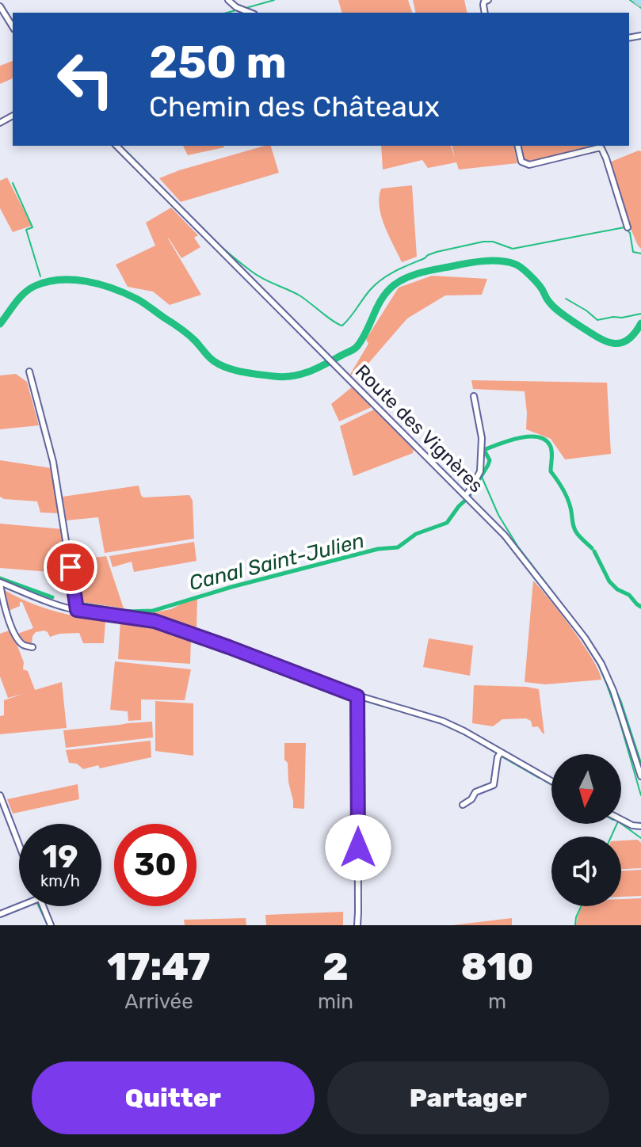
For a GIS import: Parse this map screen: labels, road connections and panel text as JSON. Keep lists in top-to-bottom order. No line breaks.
{"streets":{"street":["Route des Vignères"]},"water":["Canal Saint-Julien"],"north":"bottom","page":{"turn":["250 m","Chemin des Châteaux"],"speed":"19 km/h","limit":"30","eta":["17:47","Arrivée","2","min","810","m"],"buttons":["Quitter","Partager"]}}
